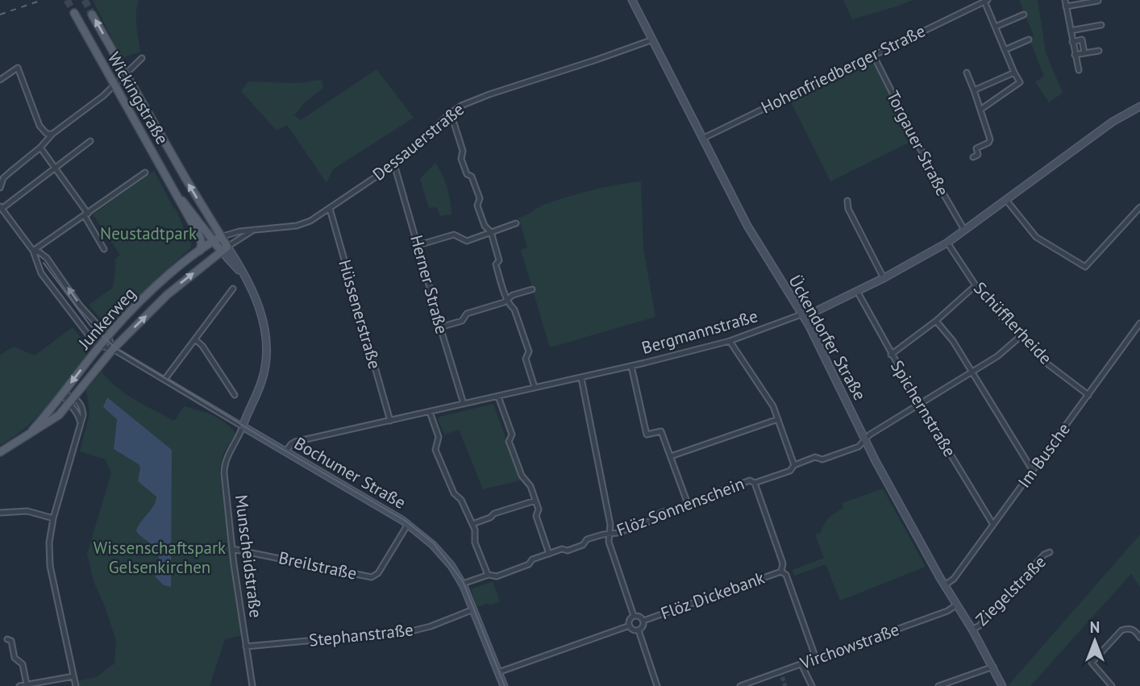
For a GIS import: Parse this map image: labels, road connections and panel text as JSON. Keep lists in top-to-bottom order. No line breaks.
{"streets":{"main road":["Wickingstraße","Junkerweg","Bergmannstraße","Ückendorfer Straße","Bochumer Straße","Munscheidstraße"],"street":["Hohenfriedberger Straße","Dessauerstraße","Torgauer Straße","Herner Straße","Hüssenerstraße","Schüfflerheide","Spichernstraße","Im Busche","Flöz Sonnenschein","Breilstraße","Ziegelstraße","Flöz Dickebank","Stephanstraße","Virchowstraße"]},"crossings":[["Hohenfriedberger Straße","Torgauer Straße"],["Hohenfriedberger Straße","Ückendorfer Straße"],["Wickingstraße","Dessauerstraße"],["Wickingstraße","Junkerweg"],["Wickingstraße","Munscheidstraße"],["Dessauerstraße","Herner Straße"],["Dessauerstraße","Hüssenerstraße"],["Dessauerstraße","Junkerweg"],["Dessauerstraße","Ückendorfer Straße"],["Dessauerstraße","Munscheidstraße"],["Torgauer Straße","Bergmannstraße"],["Herner Straße","Bergmannstraße"],["Hüssenerstraße","Bergmannstraße"],["Junkerweg","Bochumer Straße"],["Junkerweg","Munscheidstraße"],["Schüfflerheide","Bergmannstraße"],["Schüfflerheide","Im Busche"],["Schüfflerheide","Flöz Sonnenschein"],["Bergmannstraße","Ückendorfer Straße"],["Bergmannstraße","Spichernstraße"],["Bergmannstraße","Bochumer Straße"],["Ückendorfer Straße","Im Busche"],["Ückendorfer Straße","Flöz Sonnenschein"],["Ückendorfer Straße","Ziegelstraße"],["Ückendorfer Straße","Virchowstraße"],["Spichernstraße","Im Busche"],["Spichernstraße","Flöz Sonnenschein"],["Bochumer Straße","Flöz Sonnenschein"],["Bochumer Straße","Munscheidstraße"],["Bochumer Straße","Breilstraße"],["Bochumer Straße","Stephanstraße"],["Munscheidstraße","Breilstraße"],["Munscheidstraße","Stephanstraße"]],"parks":["Neustadtpark","Wissenschaftspark Gelsenkirchen"],"north":"top"}
